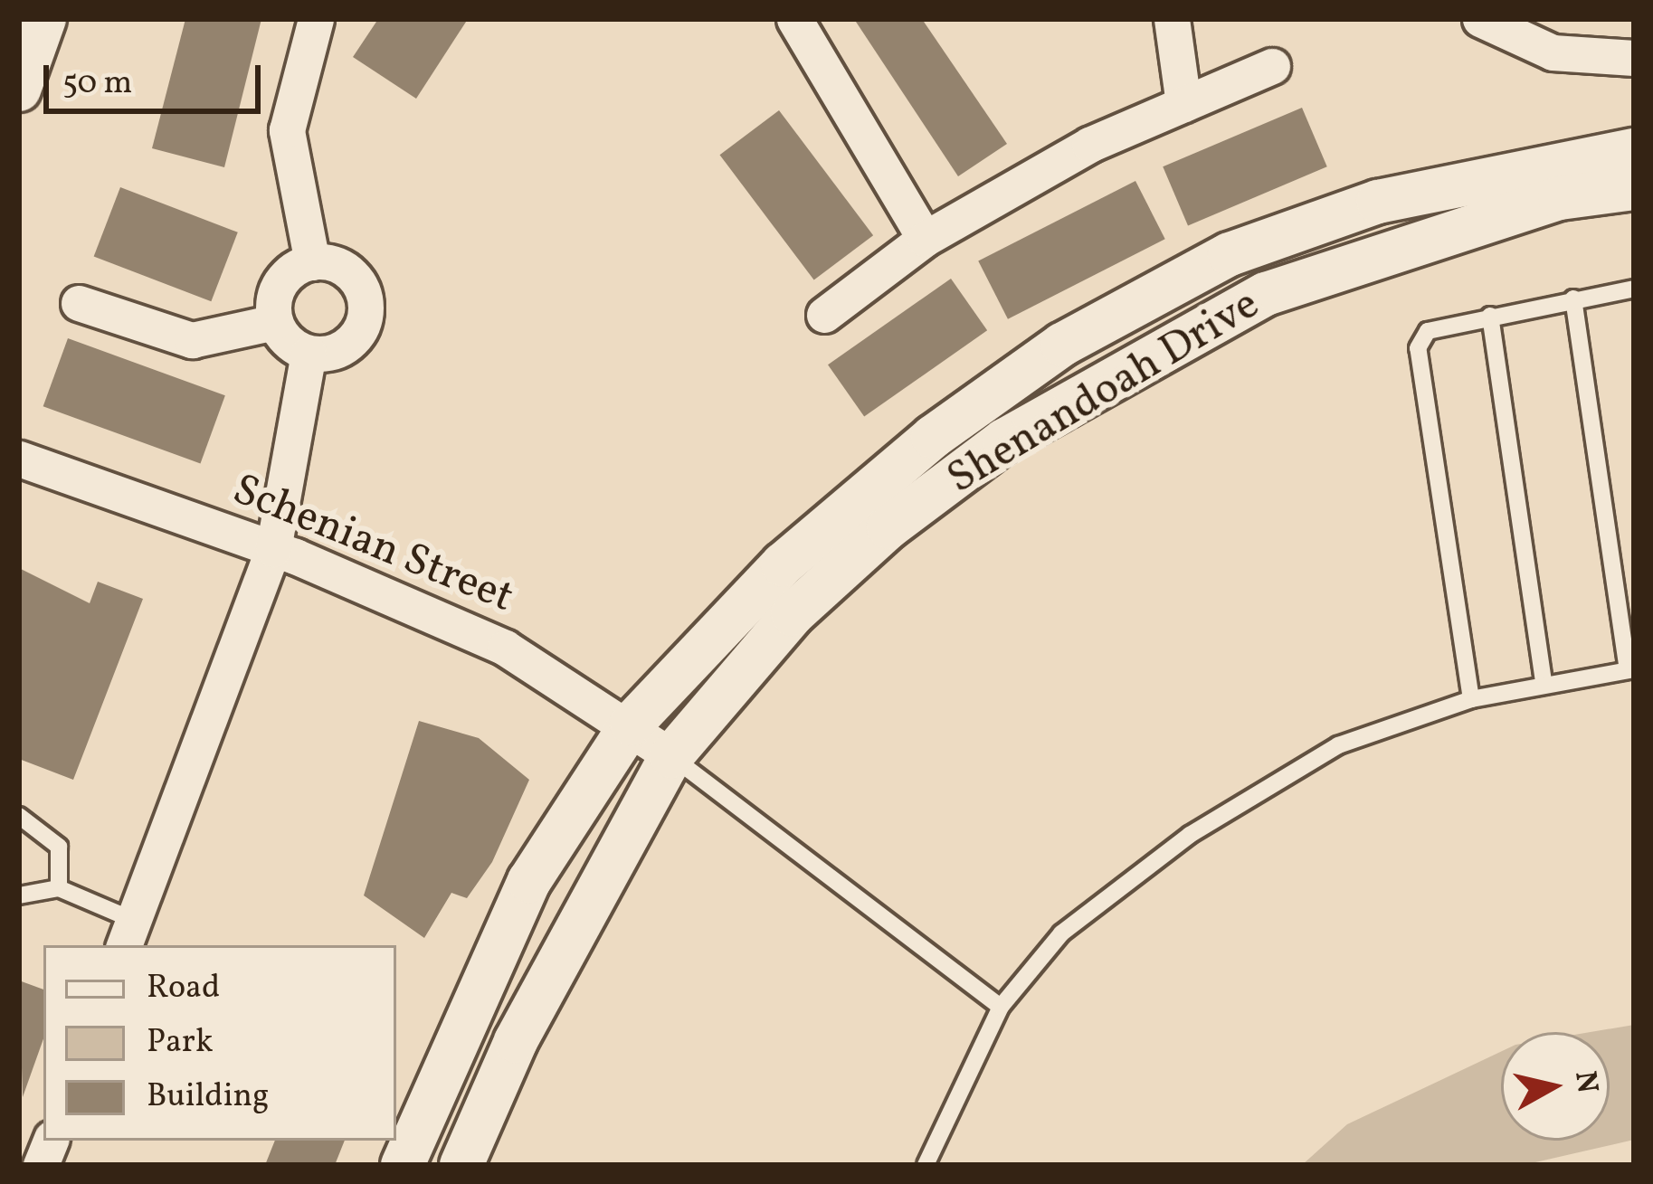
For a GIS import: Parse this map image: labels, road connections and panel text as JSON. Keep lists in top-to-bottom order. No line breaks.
{"streets":{"street":["Shenandoah Drive","Schenian Street"]},"crossings":[["Shenandoah Drive","Schenian Street"]],"legend":["Road","Park","Building"],"scale_bar":"50 m","north":"right"}
